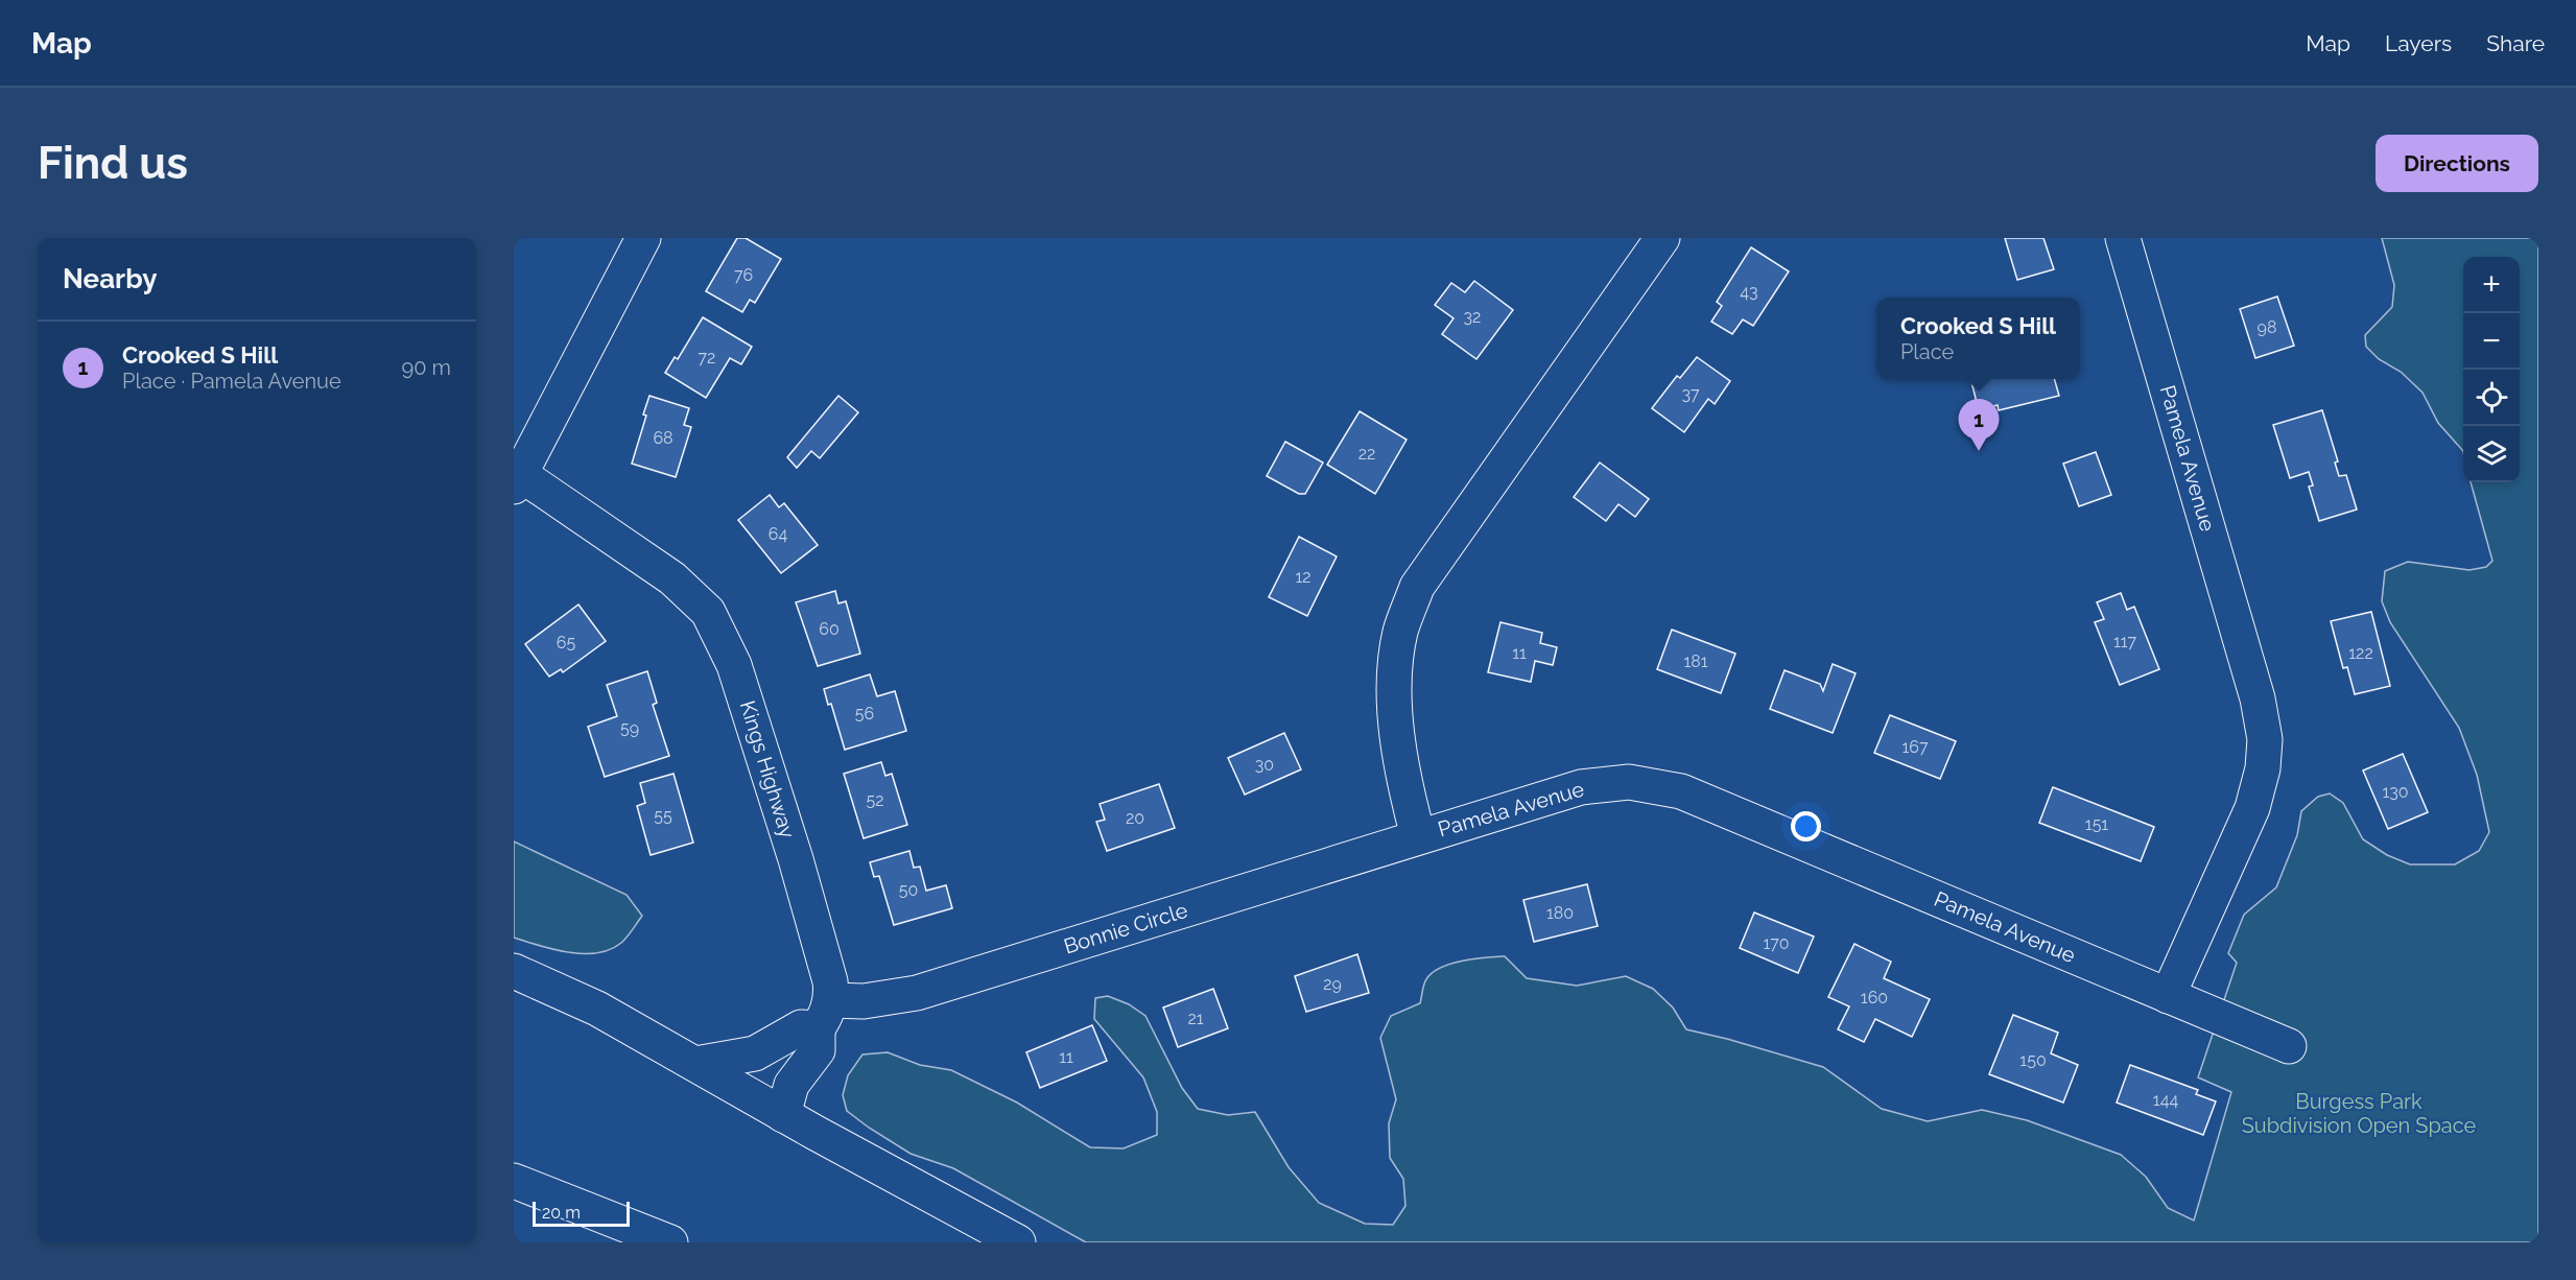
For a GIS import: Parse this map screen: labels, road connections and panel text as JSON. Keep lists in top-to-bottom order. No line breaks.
{"streets":{"main road":["Pamela Avenue","Kings Highway","Bonnie Circle"]},"crossings":[["Pamela Avenue","Bonnie Circle"],["Kings Highway","Bonnie Circle"]],"parks":["Burgess Park Subdivision Open Space"],"house_numbers":["76","43","32","98","72","37","68","22","64","12","60","117","65","11","122","181","56","59","167","30","130","52","55","20","151","50","180","170","29","160","21","11","150","144"],"scale_bar":"20 m","page":{"header":"Map","nav":["Map","Layers","Share"],"buttons":"Directions","title":"Find us","heading":"Nearby","map_buttons":["+","−"],"popup":["Crooked S Hill","Place"],"list":[{"mark":"1","name":"Crooked S Hill","note":"Place · Pamela Avenue","value":"90 m"}],"pins":"1","scale":"20 m"}}
